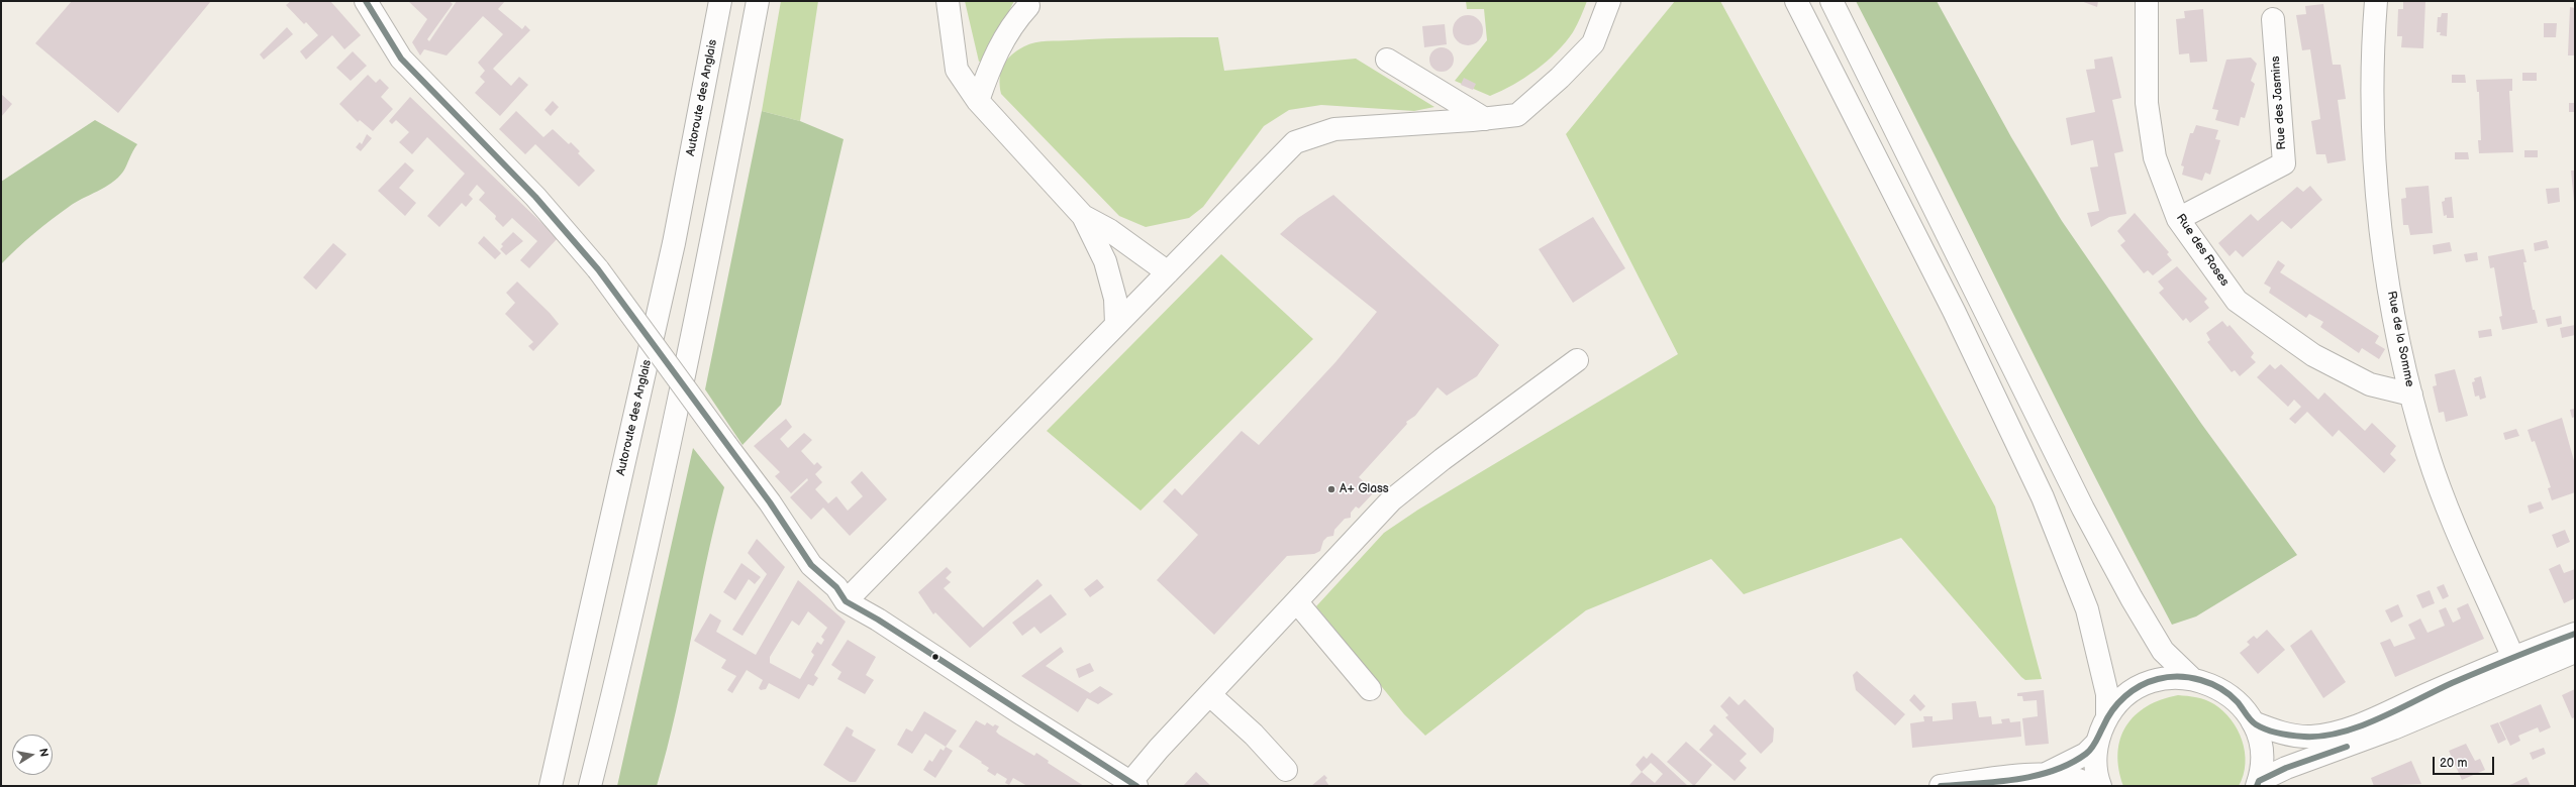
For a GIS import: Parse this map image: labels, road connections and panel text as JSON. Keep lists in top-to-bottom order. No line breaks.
{"streets":{"main road":["Autoroute des Anglais","Rue des Jasmins","Rue des Roses","Rue de la Somme"]},"crossings":[["Rue des Jasmins","Rue des Roses"],["Rue des Roses","Rue de la Somme"]],"places":["A+ Glass"],"scale_bar":"20 m","north":"right"}
